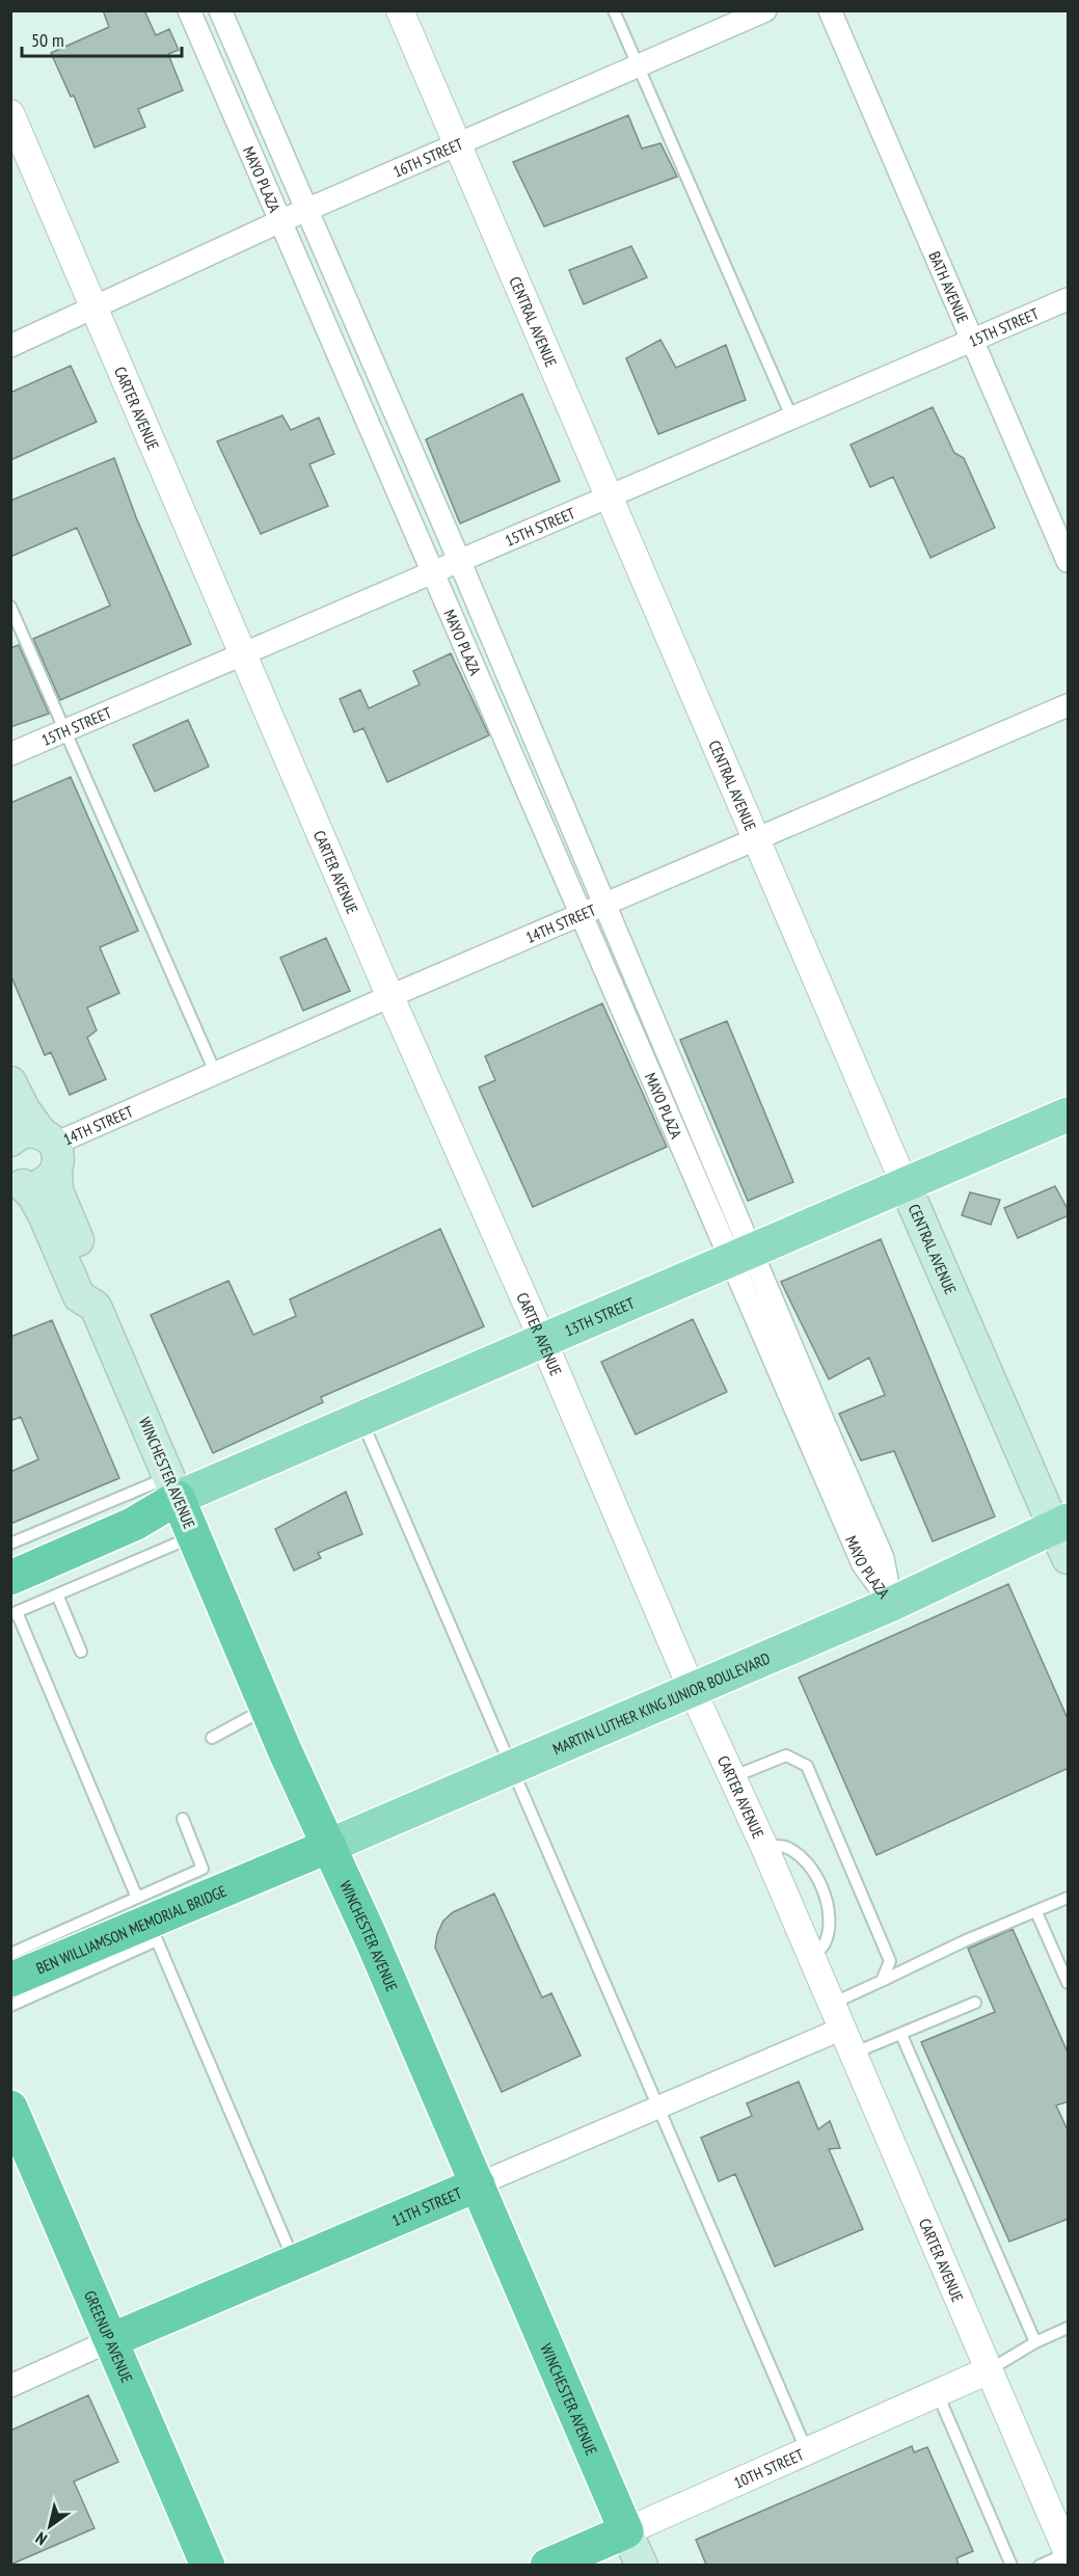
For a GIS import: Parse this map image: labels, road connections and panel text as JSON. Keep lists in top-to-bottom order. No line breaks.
{"streets":{"highway":["13TH STREET","WINCHESTER AVENUE","MARTIN LUTHER KING JUNIOR BOULEVARD","BEN WILLIAMSON MEMORIAL BRIDGE","11TH STREET","GREENUP AVENUE","10TH STREET"],"main road":["CENTRAL AVENUE"],"street":["16TH STREET","MAYO PLAZA","BATH AVENUE","15TH STREET","CARTER AVENUE","14TH STREET"]},"crossings":[["16TH STREET","MAYO PLAZA"],["16TH STREET","CENTRAL AVENUE"],["16TH STREET","CARTER AVENUE"],["MAYO PLAZA","15TH STREET"],["MAYO PLAZA","14TH STREET"],["MAYO PLAZA","13TH STREET"],["MAYO PLAZA","MARTIN LUTHER KING JUNIOR BOULEVARD"],["BATH AVENUE","15TH STREET"],["CENTRAL AVENUE","15TH STREET"],["CENTRAL AVENUE","14TH STREET"],["CENTRAL AVENUE","13TH STREET"],["CENTRAL AVENUE","MARTIN LUTHER KING JUNIOR BOULEVARD"],["15TH STREET","CARTER AVENUE"],["CARTER AVENUE","14TH STREET"],["CARTER AVENUE","13TH STREET"],["CARTER AVENUE","MARTIN LUTHER KING JUNIOR BOULEVARD"],["CARTER AVENUE","11TH STREET"],["CARTER AVENUE","10TH STREET"],["14TH STREET","WINCHESTER AVENUE"],["13TH STREET","WINCHESTER AVENUE"],["WINCHESTER AVENUE","MARTIN LUTHER KING JUNIOR BOULEVARD"],["WINCHESTER AVENUE","11TH STREET"],["WINCHESTER AVENUE","10TH STREET"],["MARTIN LUTHER KING JUNIOR BOULEVARD","BEN WILLIAMSON MEMORIAL BRIDGE"],["11TH STREET","GREENUP AVENUE"]],"scale_bar":"50 m","north":"bottom left"}
